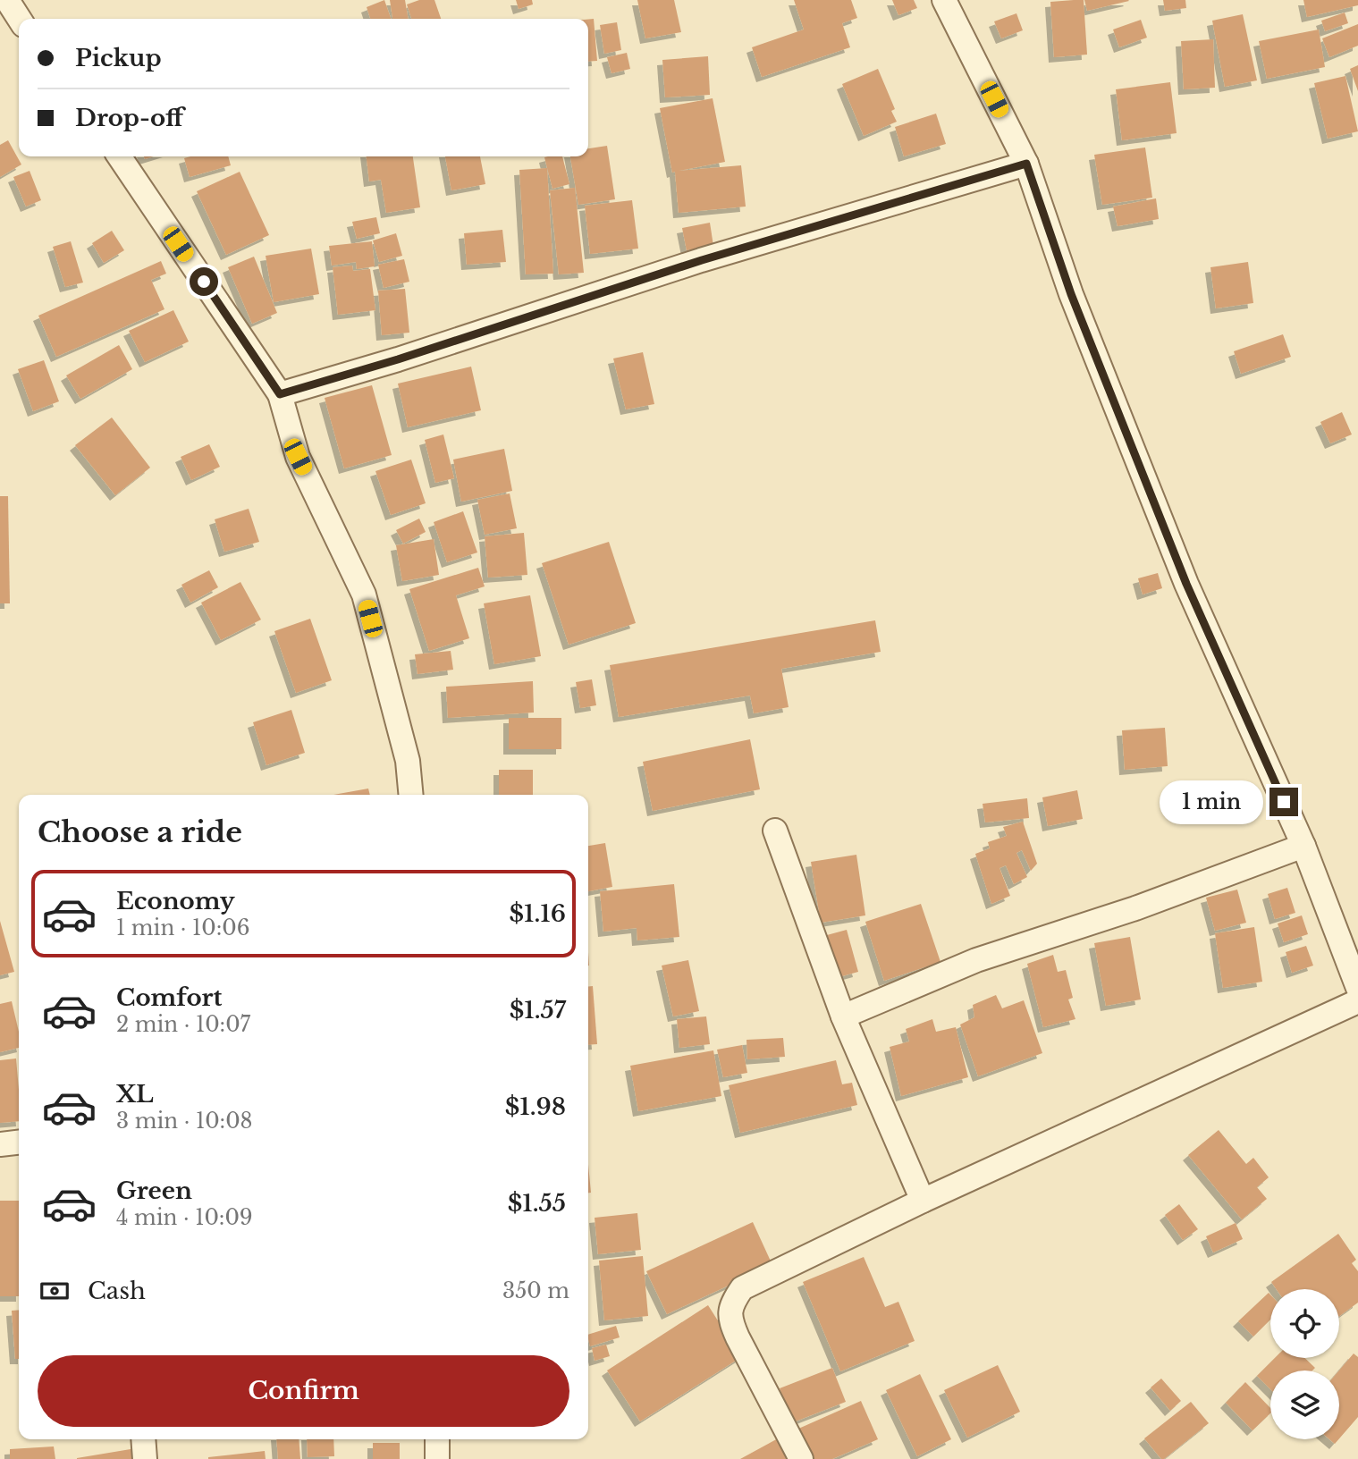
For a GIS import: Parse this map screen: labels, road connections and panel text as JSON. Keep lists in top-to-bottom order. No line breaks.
{"page":{"banner":["Pickup","Drop-off"],"bubble":"1 min","heading":"Choose a ride","list":[{"name":"Economy","note":"1 min · 10:06","value":"$1.16"},{"name":"Comfort","note":"2 min · 10:07","value":"$1.57"},{"name":"XL","note":"3 min · 10:08","value":"$1.98"},{"name":"Green","note":"4 min · 10:09","value":"$1.55"}],"pay":["Cash","350 m"],"buttons":"Confirm"}}
